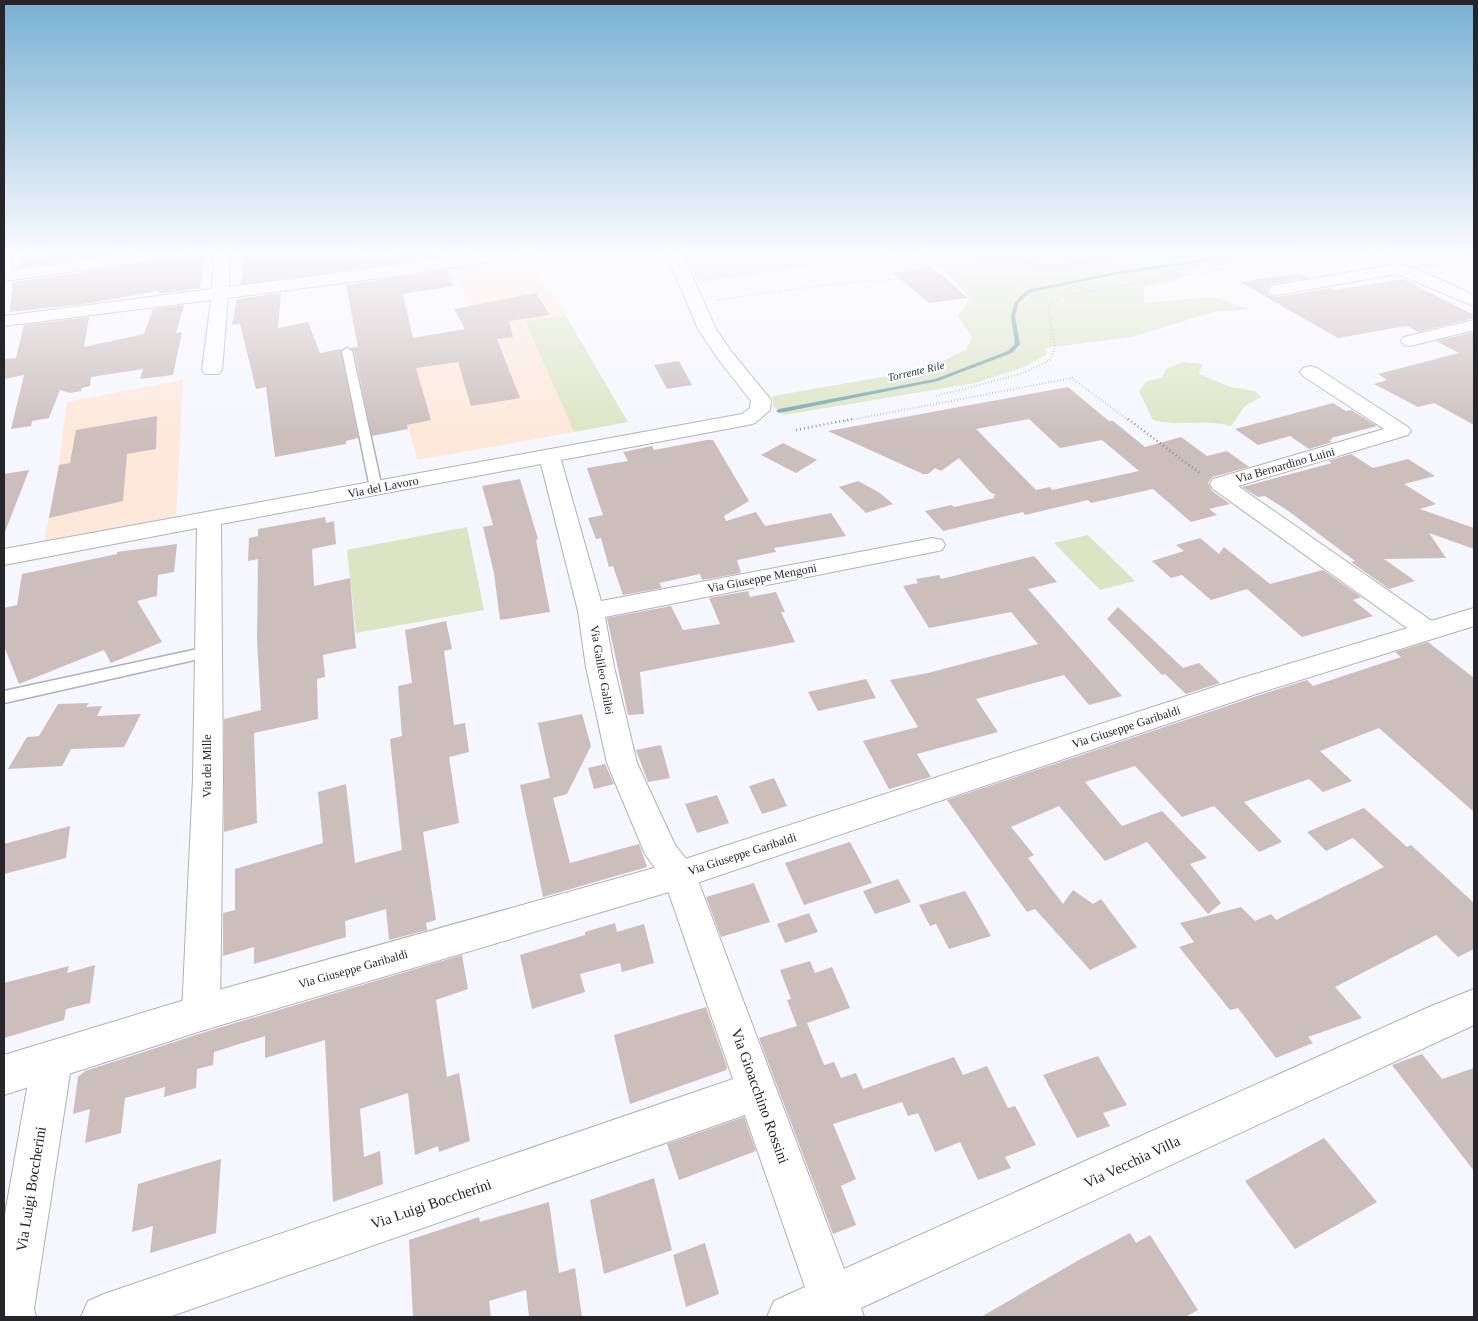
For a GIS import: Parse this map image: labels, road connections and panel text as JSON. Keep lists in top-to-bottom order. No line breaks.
{"streets":{"street":["Via Bernardino Luini","Via del Lavoro","Via Giuseppe Mengoni","Via Galileo Galilei","Via Giuseppe Garibaldi","Via dei Mille","Via Gioacchino Rossini","Via Vecchia Villa","Via Luigi Boccherini"]},"crossings":[["Via Bernardino Luini","Via Giuseppe Garibaldi"],["Via del Lavoro","Via Galileo Galilei"],["Via del Lavoro","Via dei Mille"],["Via Giuseppe Mengoni","Via Galileo Galilei"],["Via Galileo Galilei","Via Giuseppe Garibaldi"],["Via Galileo Galilei","Via Gioacchino Rossini"],["Via Giuseppe Garibaldi","Via dei Mille"],["Via Giuseppe Garibaldi","Via Gioacchino Rossini"],["Via Giuseppe Garibaldi","Via Luigi Boccherini"],["Via Gioacchino Rossini","Via Vecchia Villa"],["Via Gioacchino Rossini","Via Luigi Boccherini"]],"water":["Torrente Rile"]}
